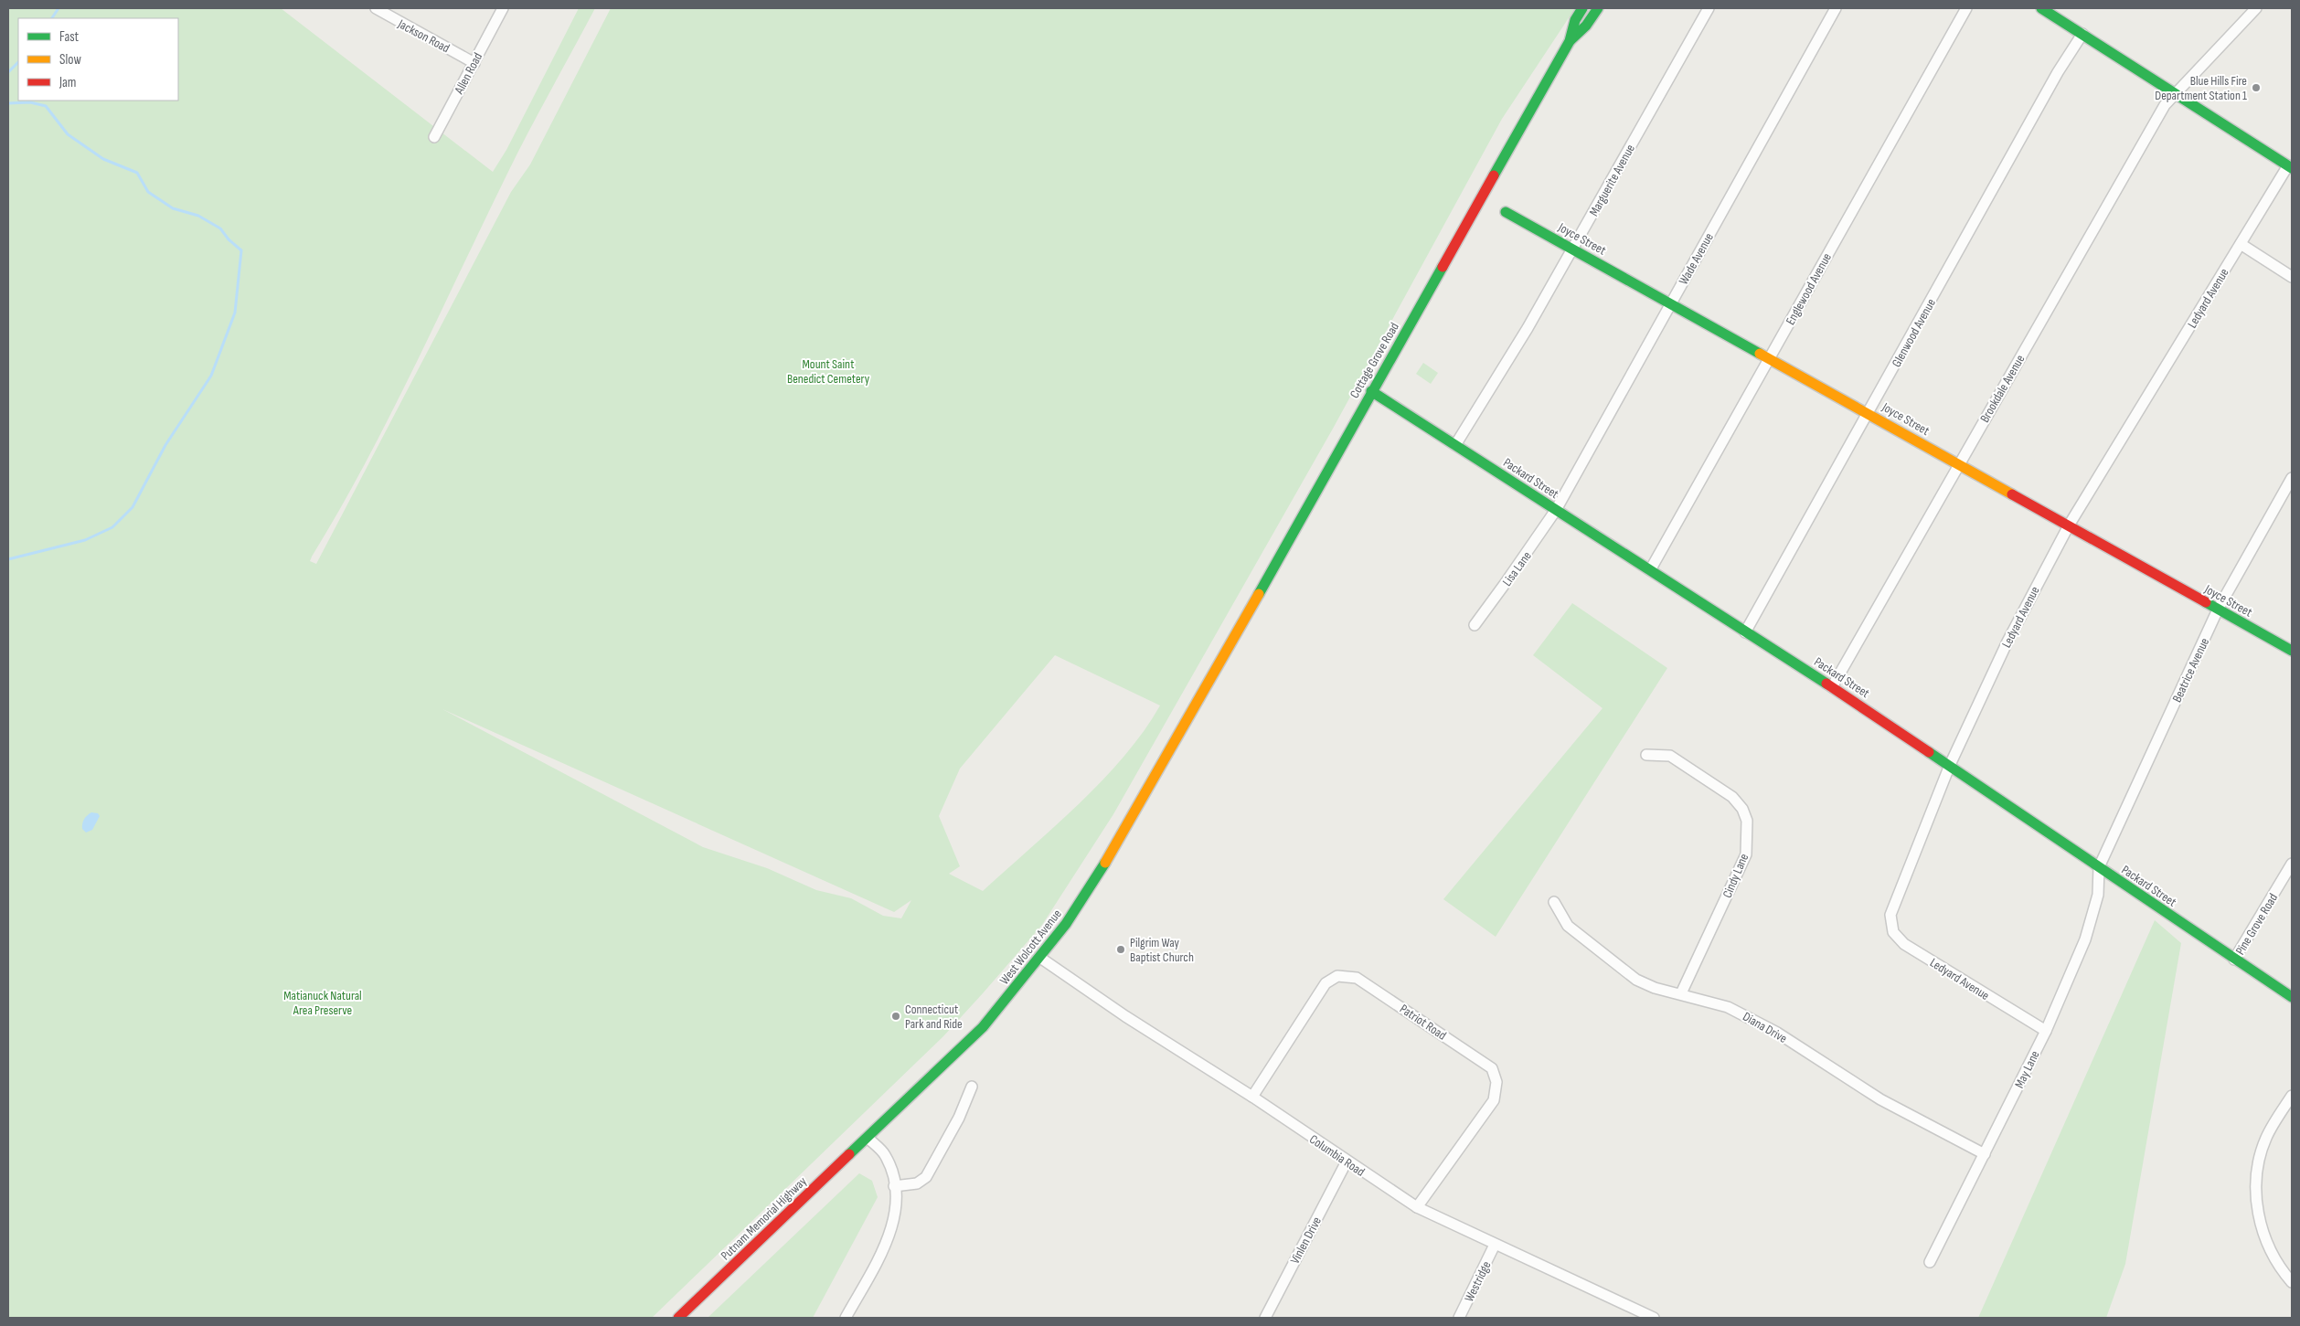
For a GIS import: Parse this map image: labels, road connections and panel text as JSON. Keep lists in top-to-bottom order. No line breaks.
{"streets":{"street":["Jackson Road","Allen Road","Marguerite Avenue","Joyce Street","Wade Avenue","Englewood Avenue","Ledyard Avenue","Glenwood Avenue","Cottage Grove Road","Brookdale Avenue","Packard Street","Lisa Lane","Beatrice Avenue","Cindy Lane","Pine Grove Road","West Wolcott Avenue","Patriot Road","Diana Drive","May Lane","Columbia Road","Putnam Memorial Highway","Vinlen Drive","Westridge"]},"crossings":[["Jackson Road","Allen Road"],["Marguerite Avenue","Joyce Street"],["Marguerite Avenue","Packard Street"],["Joyce Street","Wade Avenue"],["Joyce Street","Englewood Avenue"],["Joyce Street","Ledyard Avenue"],["Joyce Street","Glenwood Avenue"],["Joyce Street","Brookdale Avenue"],["Joyce Street","Beatrice Avenue"],["Wade Avenue","Packard Street"],["Wade Avenue","Lisa Lane"],["Englewood Avenue","Packard Street"],["Ledyard Avenue","Packard Street"],["Ledyard Avenue","May Lane"],["Glenwood Avenue","Packard Street"],["Cottage Grove Road","Packard Street"],["Cottage Grove Road","West Wolcott Avenue"],["Brookdale Avenue","Packard Street"],["Packard Street","Lisa Lane"],["Packard Street","Beatrice Avenue"],["Packard Street","Pine Grove Road"],["Packard Street","May Lane"],["Beatrice Avenue","May Lane"],["Cindy Lane","Diana Drive"],["West Wolcott Avenue","Columbia Road"],["West Wolcott Avenue","Putnam Memorial Highway"],["Patriot Road","Columbia Road"],["Diana Drive","May Lane"],["Columbia Road","Vinlen Drive"],["Columbia Road","Westridge"]],"parks":["Mount Saint Benedict Cemetery","Matianuck Natural Area Preserve"],"places":["Blue Hills Fire Department Station 1","Pilgrim Way Baptist Church","Connecticut Park and Ride"],"legend":["Fast","Slow","Jam"]}
